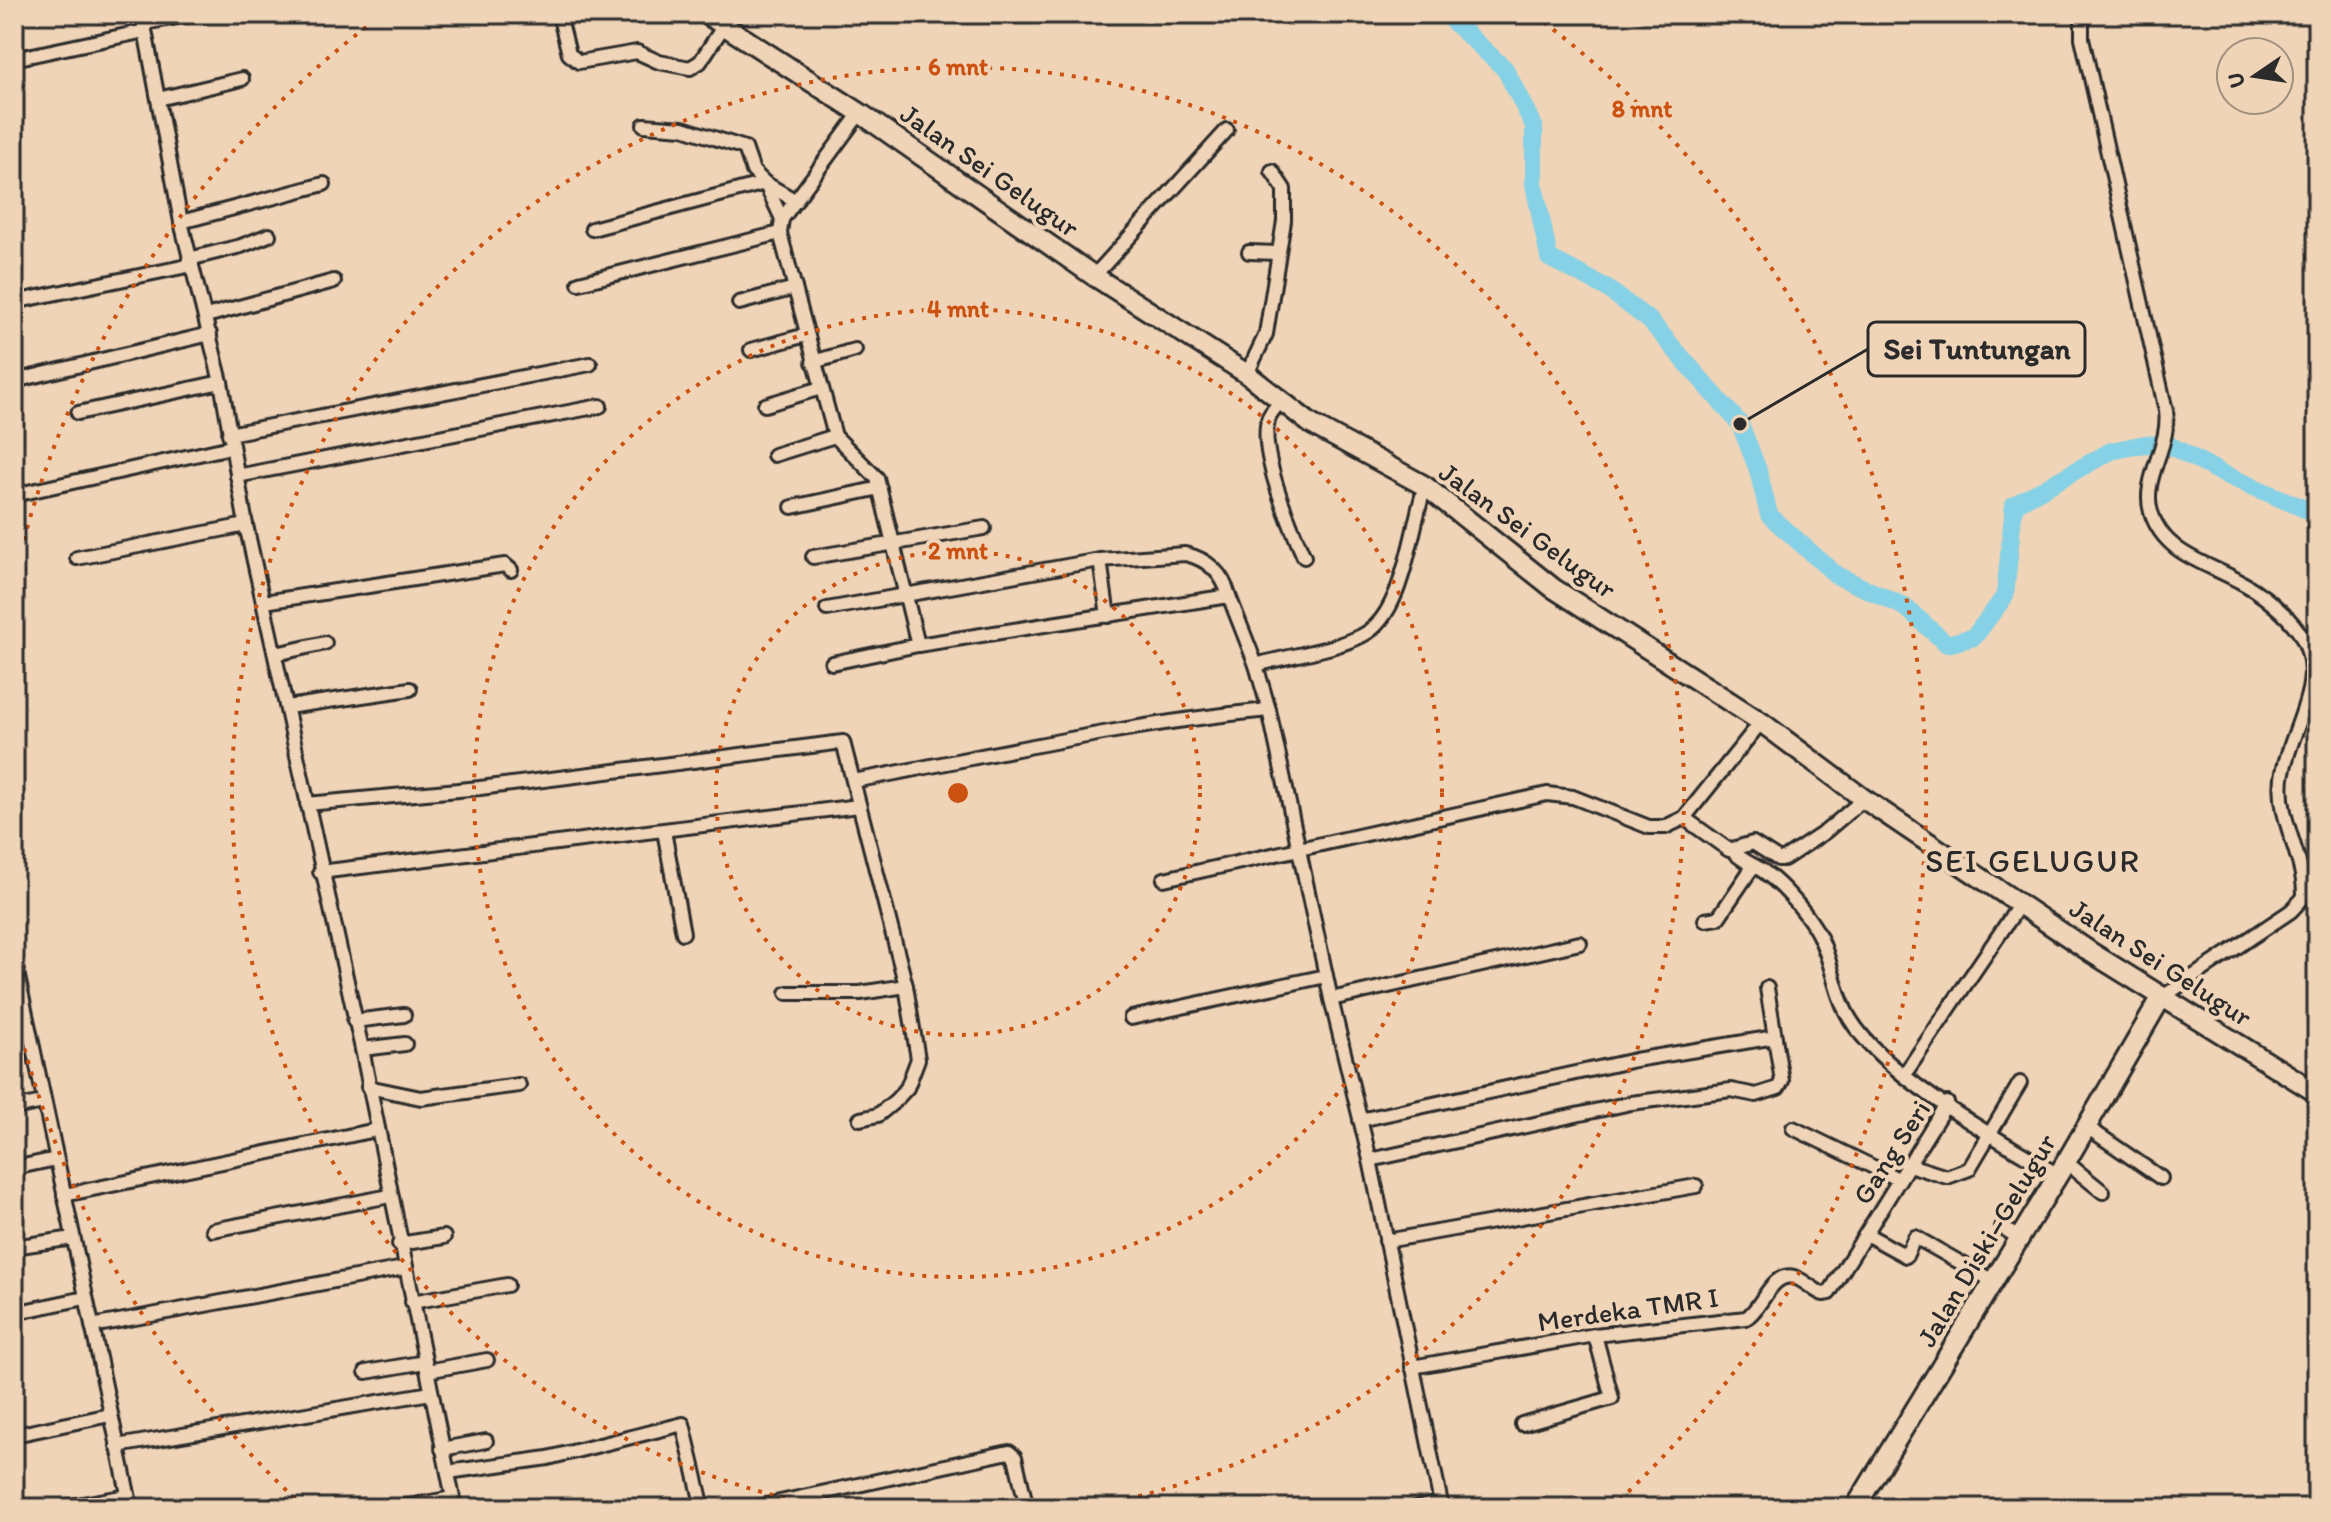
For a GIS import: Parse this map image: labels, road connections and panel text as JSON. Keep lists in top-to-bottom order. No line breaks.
{"streets":{"main road":["Jalan Sei Gelugur","Jalan Diski–Gelugur"],"street":["Gang Seri","Merdeka TMR I"]},"crossings":[["Jalan Sei Gelugur","Jalan Diski–Gelugur"],["Gang Seri","Jalan Diski–Gelugur"],["Gang Seri","Merdeka TMR I"]],"districts":["SEI GELUGUR"],"places":["Sei Tuntungan"],"north":"left","rings":["6 mnt","8 mnt","4 mnt","2 mnt"]}
